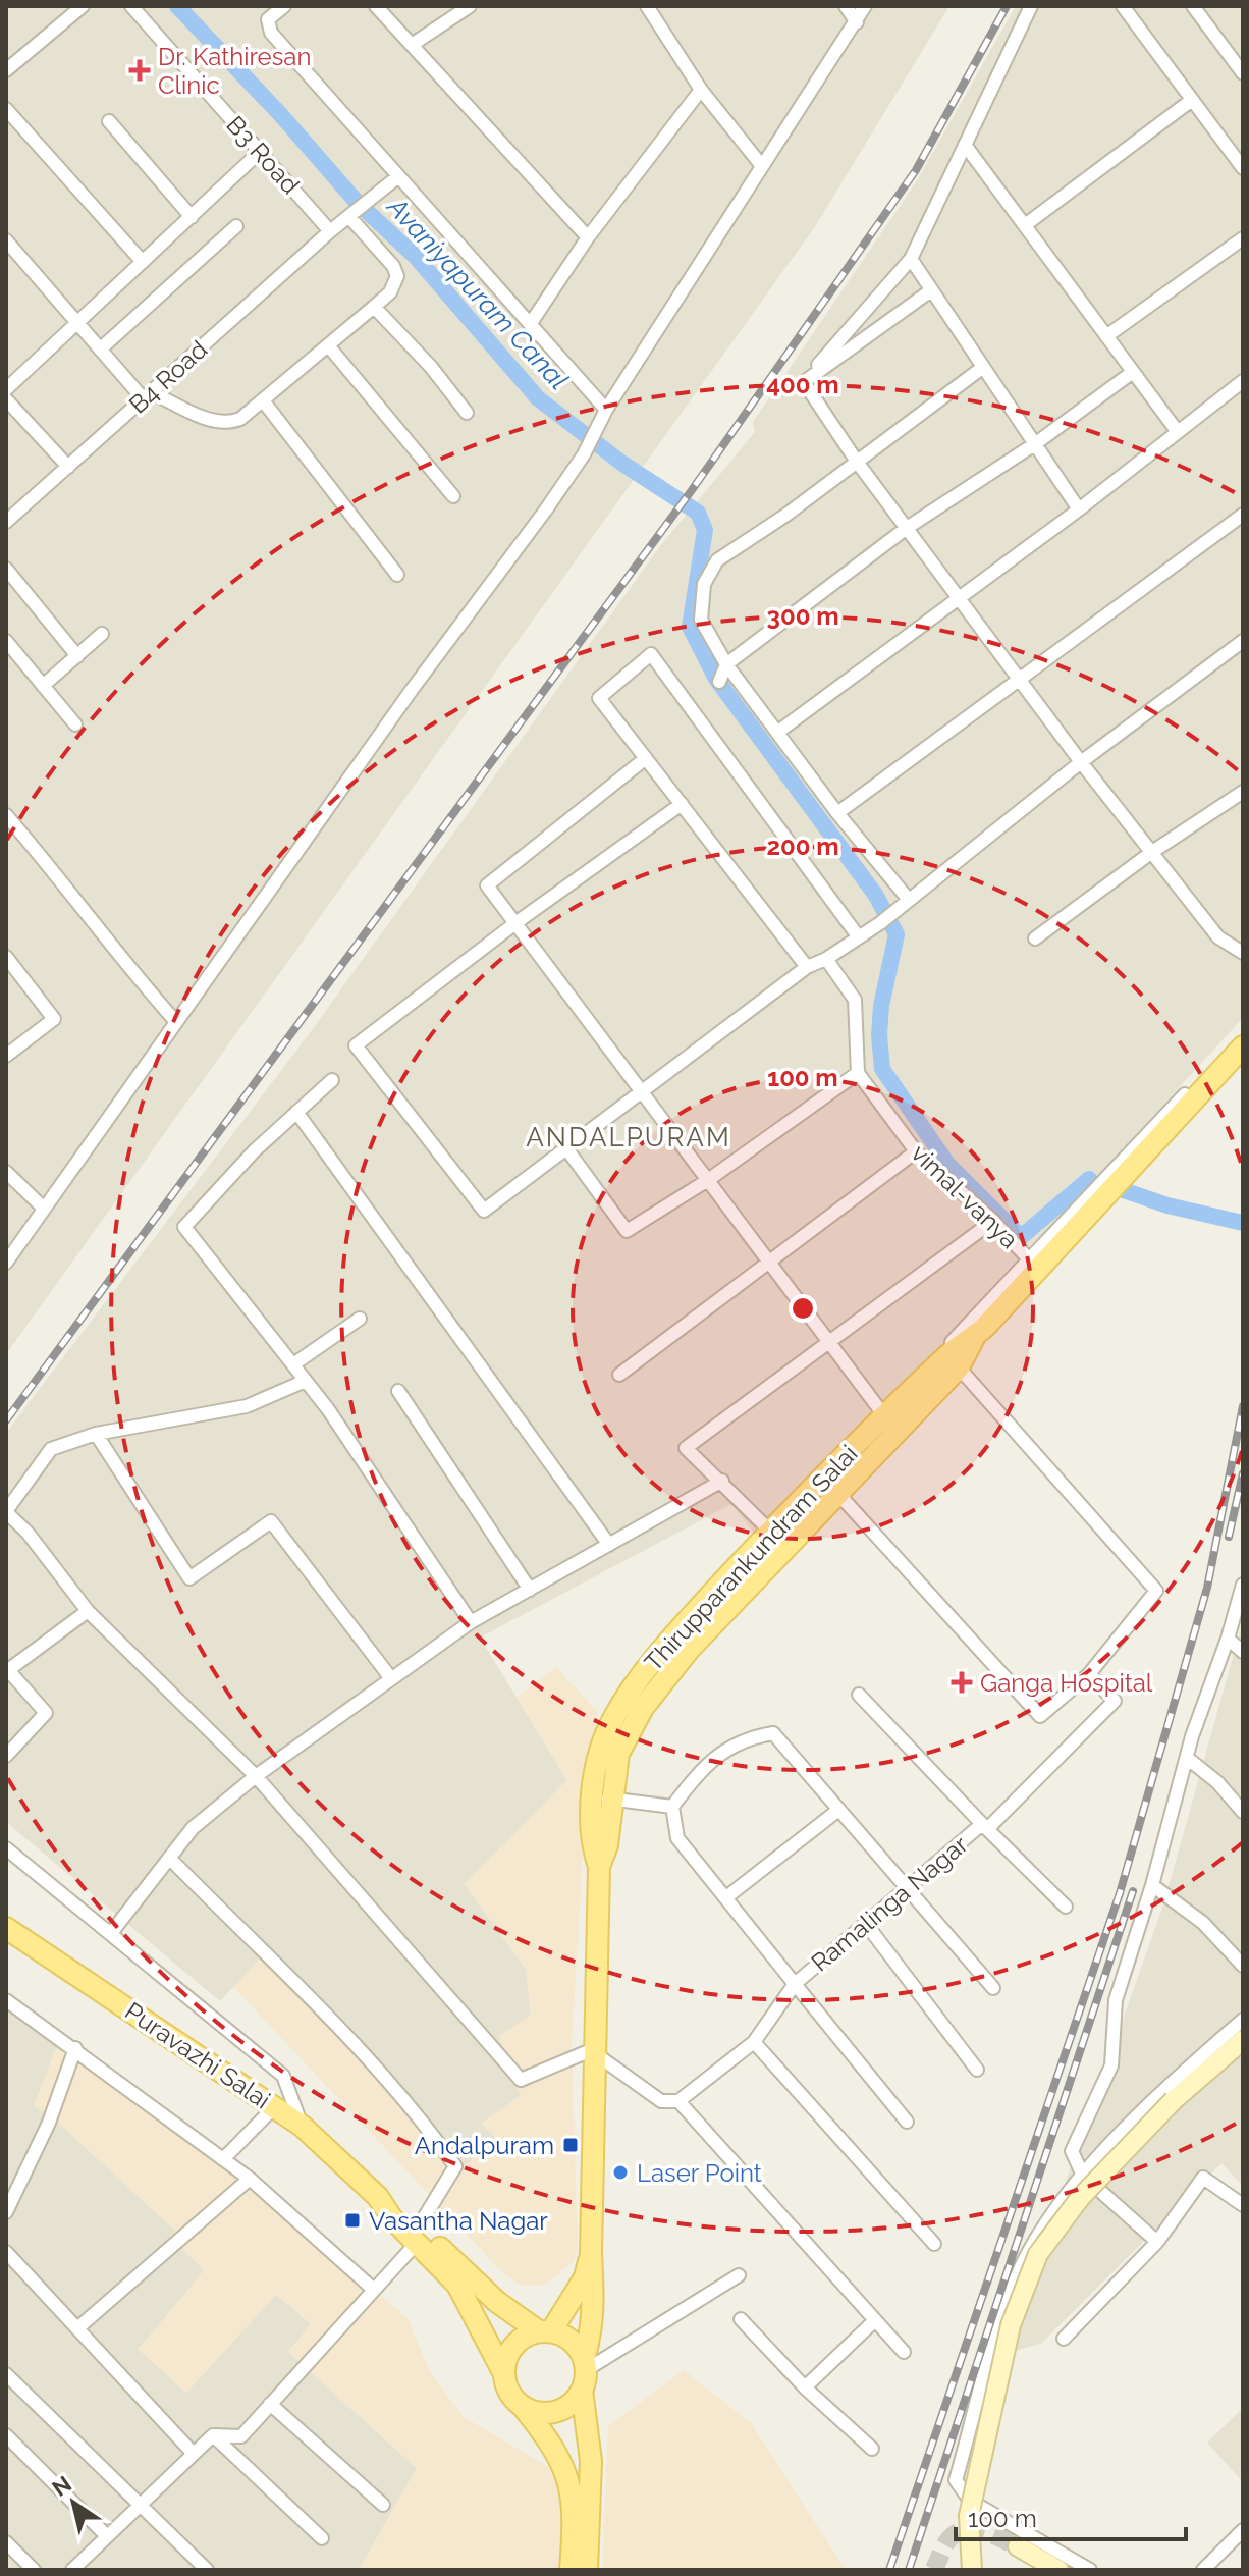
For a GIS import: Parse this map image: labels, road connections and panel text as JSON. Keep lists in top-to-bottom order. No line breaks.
{"streets":{"main road":["Thirupparankundram Salai","Puravazhi Salai"],"street":["B3 Road","B4 Road","vimal-vanya","Ramalinga Nagar"]},"crossings":[["B3 Road","B4 Road"],["Thirupparankundram Salai","Puravazhi Salai"]],"districts":["ANDALPURAM"],"water":["Avaniyapuram Canal"],"places":{"health":["Dr. Kathiresan Clinic","Ganga Hospital"],"transit":["Andalpuram","Vasantha Nagar"],"other":["Laser Point"]},"scale_bar":"100 m","north":"top left","rings":["400 m","300 m","200 m","100 m"]}
